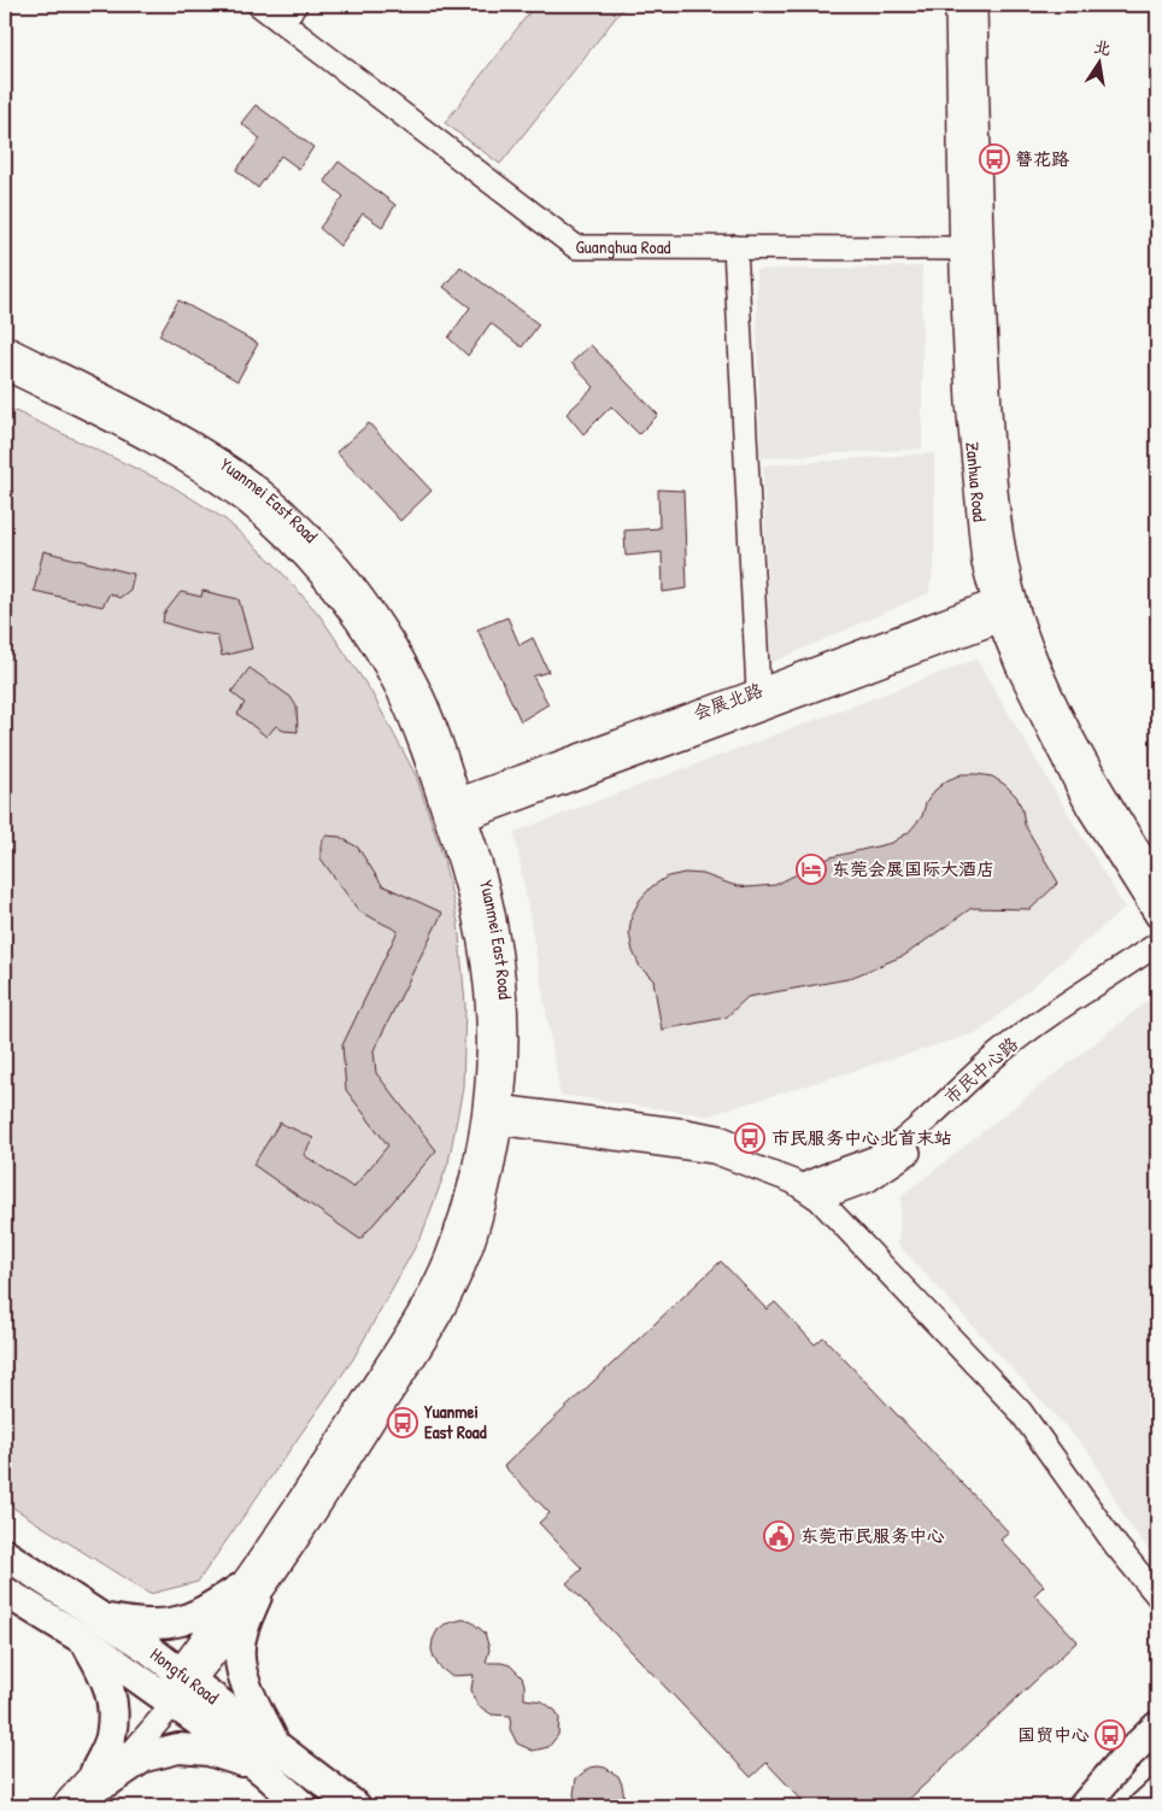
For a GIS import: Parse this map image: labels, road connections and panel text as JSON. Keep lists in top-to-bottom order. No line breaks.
{"streets":{"main road":["Hongfu Road"],"street":["Guanghua Road","Zanhua Road","Yuanmei East Road","会展北路","市民中心路"]},"crossings":[["Guanghua Road","Zanhua Road"],["Zanhua Road","会展北路"],["Yuanmei East Road","会展北路"],["Yuanmei East Road","Hongfu Road"]],"places":{"bus stop":["簪花路","市民服务中心北首末站","Yuanmei East Road","国贸中心"],"hotel":["东莞会展国际大酒店"],"public building":["东莞市民服务中心"]},"north":"top"}
